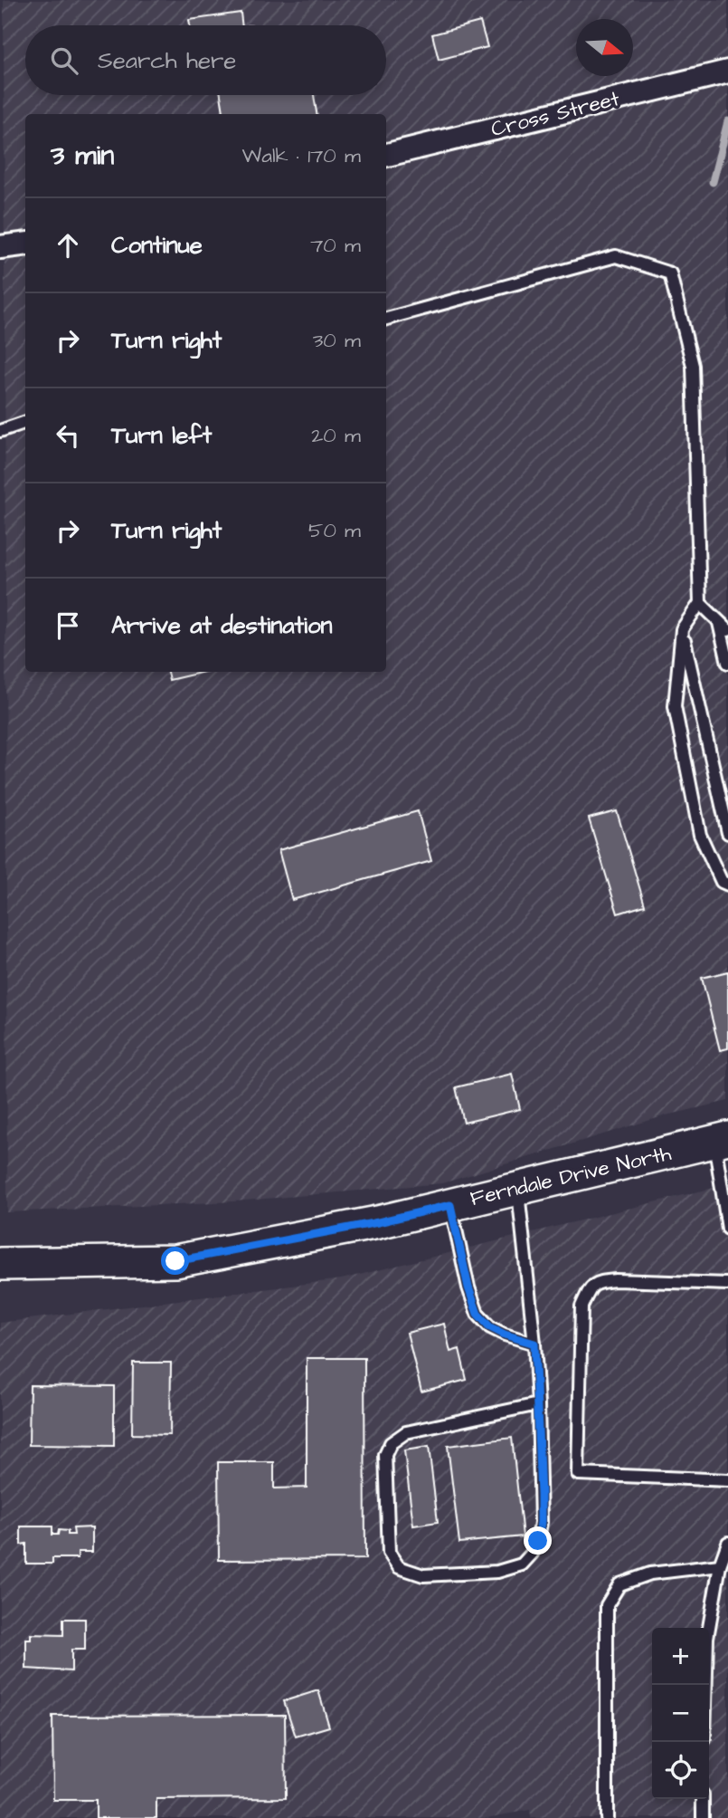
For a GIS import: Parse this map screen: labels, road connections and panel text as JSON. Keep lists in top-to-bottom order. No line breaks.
{"streets":{"main road":["Ferndale Drive North"],"street":["Cross Street"]},"north":"right","page":{"search":"Search here","heading":["3 min","Walk · 170 m"],"list":[["Continue","70 m"],["Turn right","30 m"],["Turn left","20 m"],["Turn right","50 m"],"Arrive at destination"],"map_buttons":["+","−"]}}
